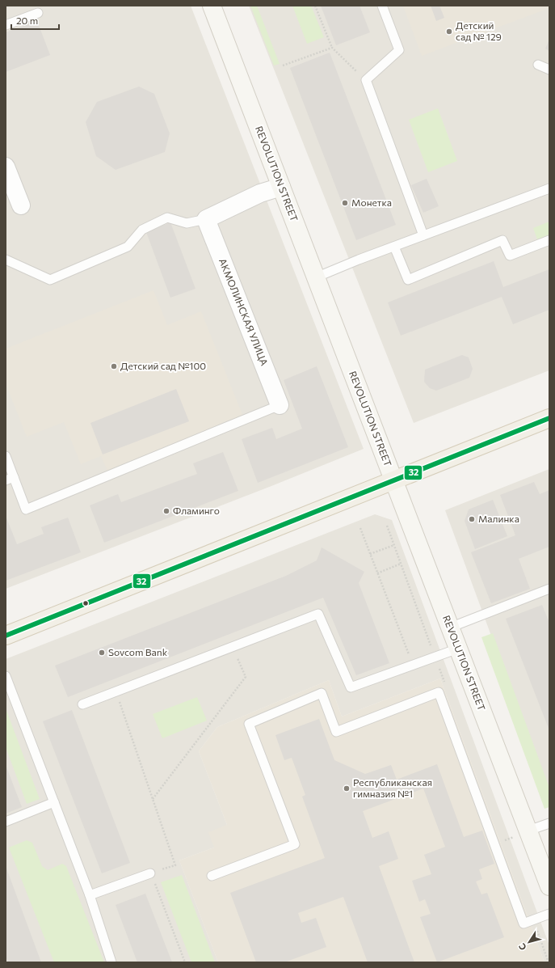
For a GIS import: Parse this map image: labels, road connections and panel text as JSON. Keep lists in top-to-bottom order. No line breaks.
{"streets":{"main road":["REVOLUTION STREET"],"street":["АКМОЛИНСКАЯ УЛИЦА"]},"places":["Детский сад № 129","Монетка","Детский сад №100","Фламинго","Малинка","Sovcom Bank","Республиканская гимназия №1"],"lines":["transit line 32"],"scale_bar":"20 m","north":"bottom left"}
